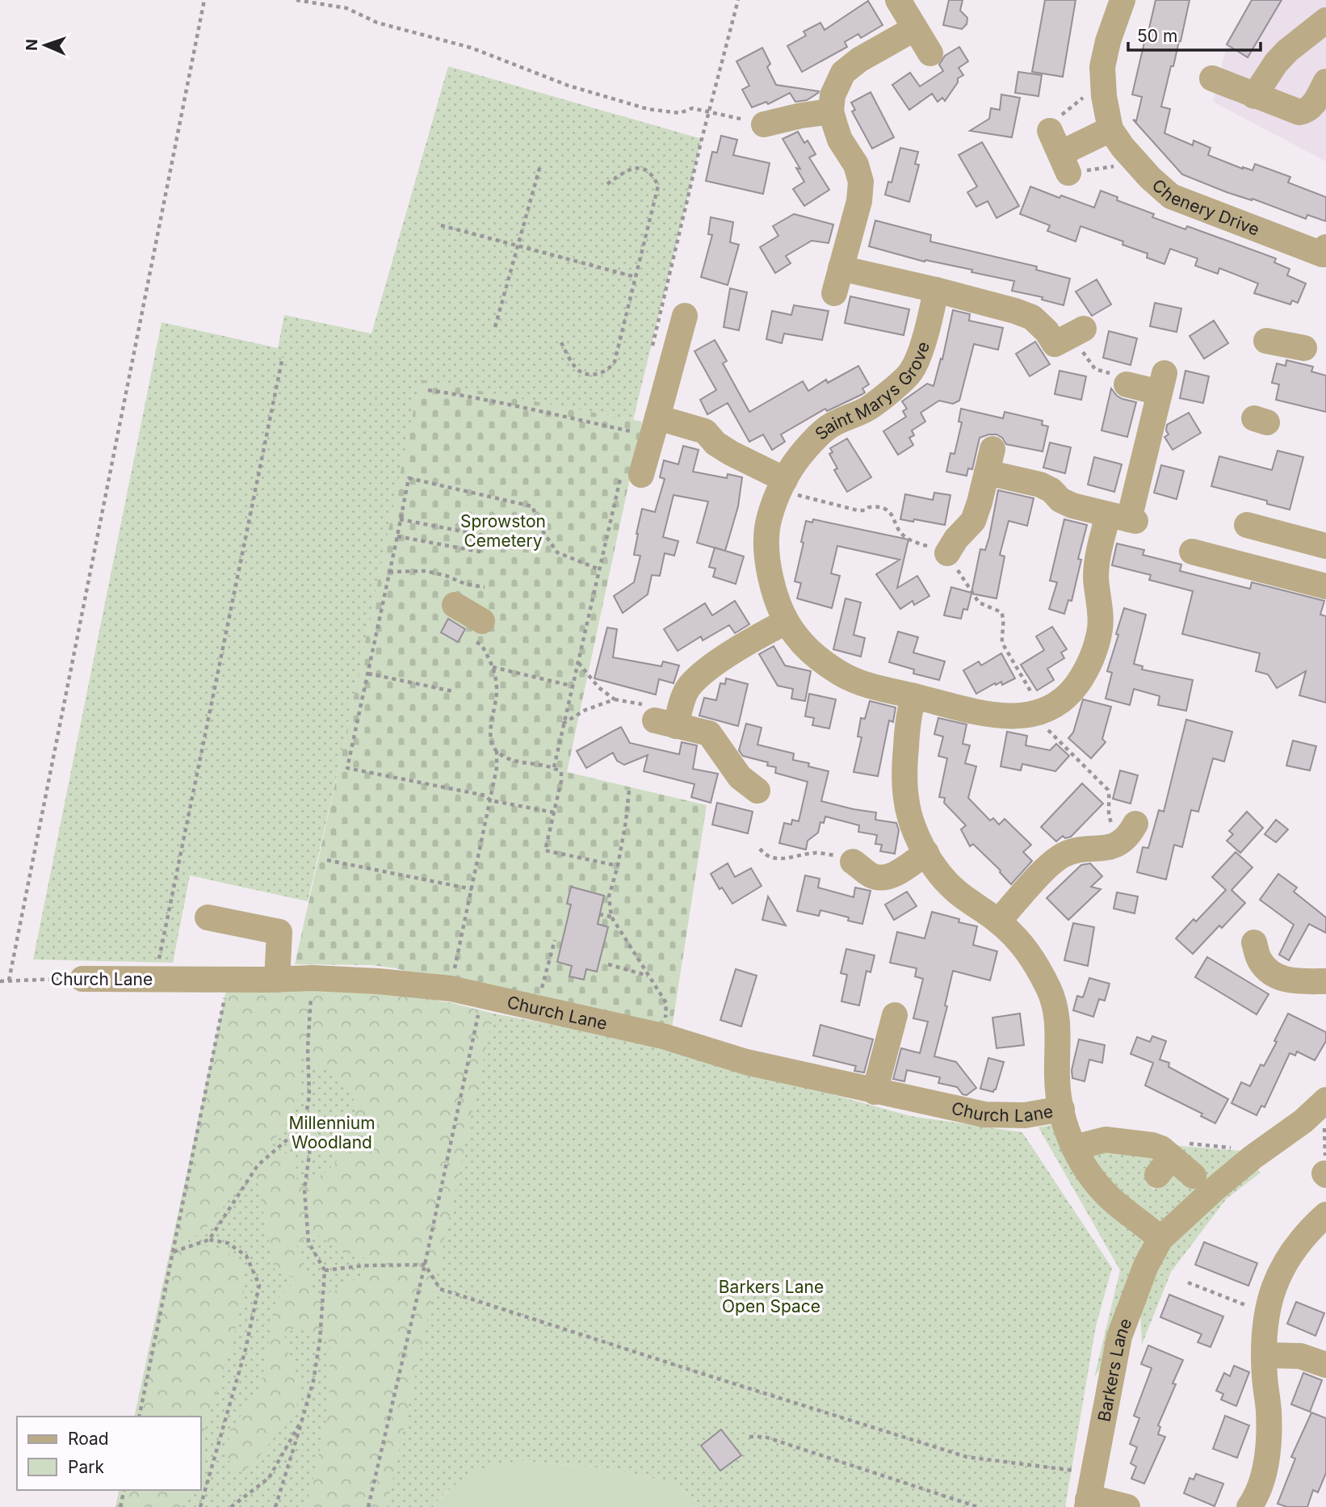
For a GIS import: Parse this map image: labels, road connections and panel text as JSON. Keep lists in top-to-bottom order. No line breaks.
{"streets":{"street":["Chenery Drive","Saint Marys Grove","Church Lane","Barkers Lane"]},"crossings":[["Church Lane","Barkers Lane"]],"parks":["Sprowston Cemetery","Millennium Woodland","Barkers Lane Open Space"],"legend":["Road","Park"],"scale_bar":"50 m","north":"left"}
